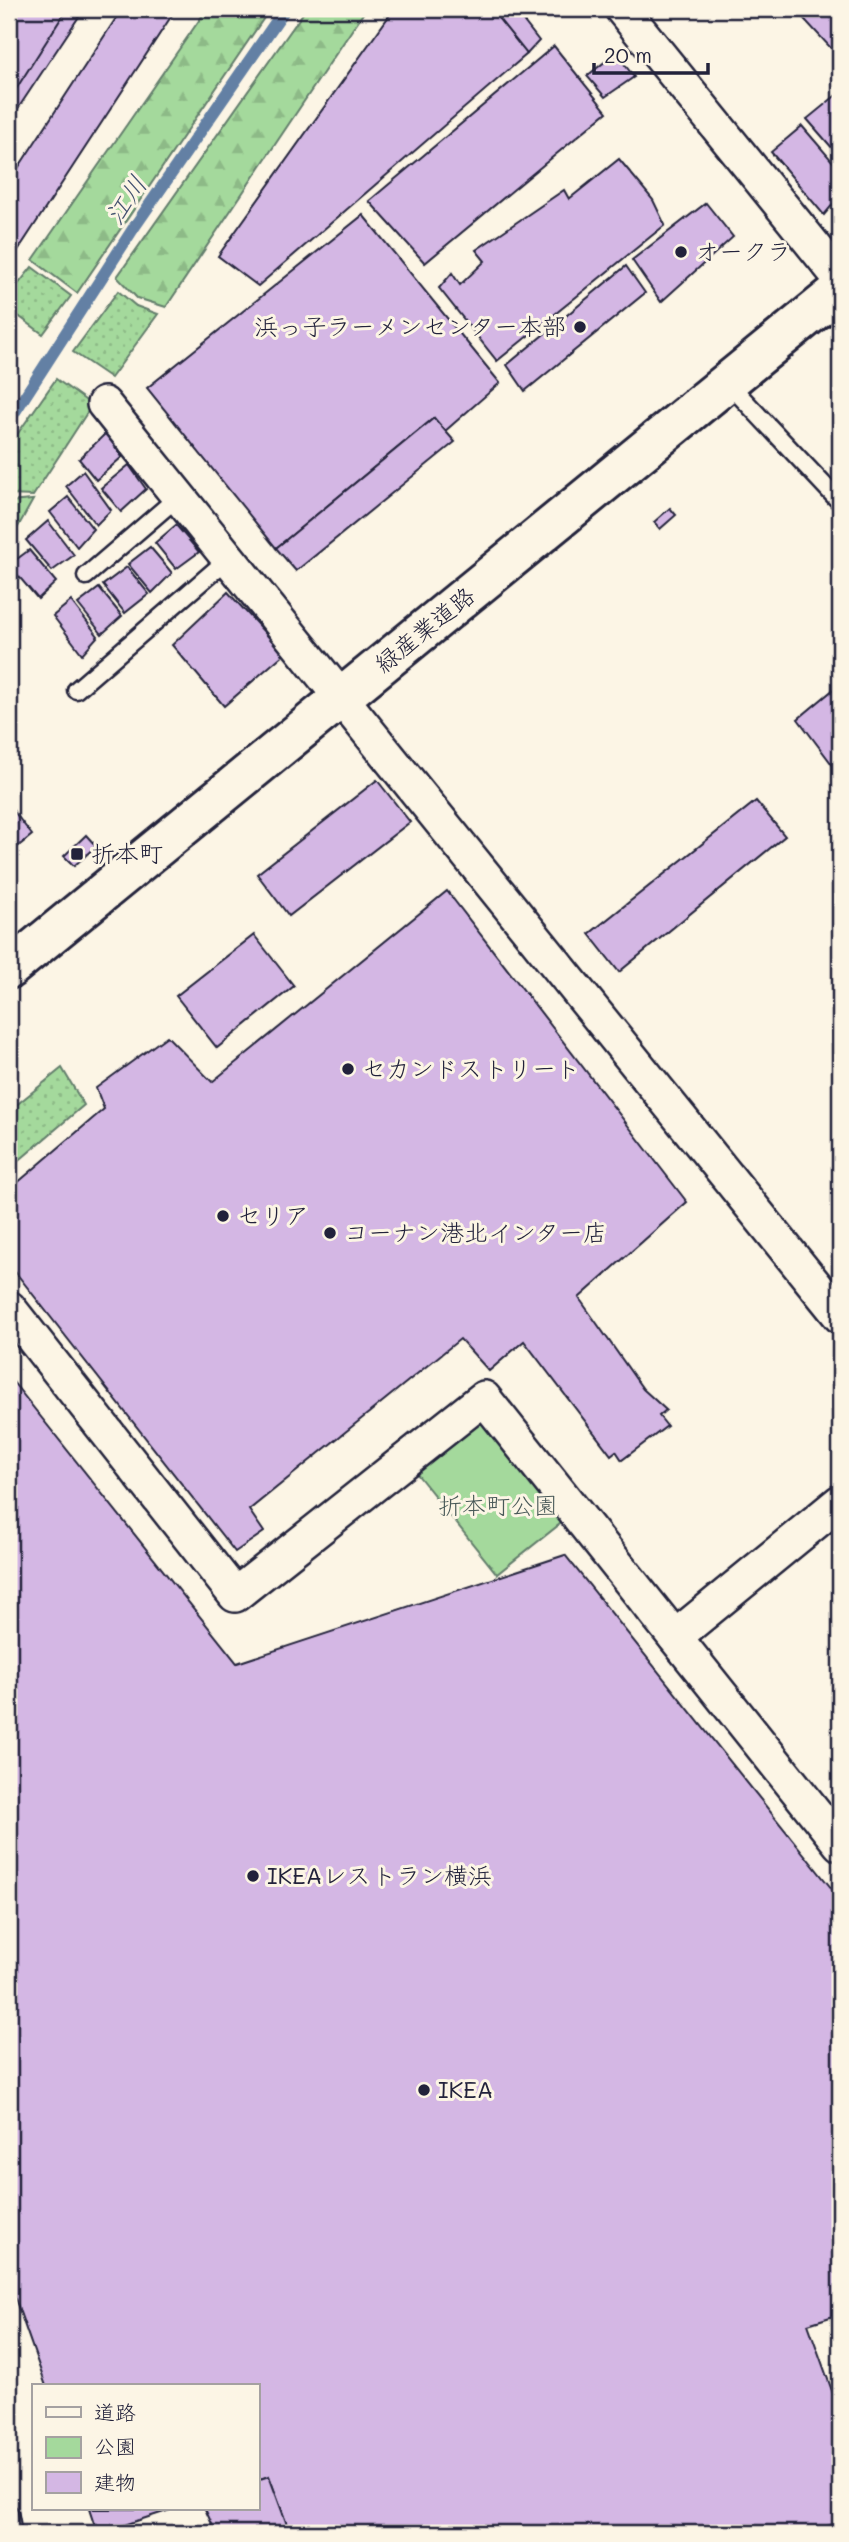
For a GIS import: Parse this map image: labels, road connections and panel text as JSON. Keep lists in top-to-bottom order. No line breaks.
{"streets":{"main road":["緑産業道路"]},"water":["江川"],"parks":["折本町公園"],"places":{"other":["オークラ","浜っ子ラーメンセンター本部","セカンドストリート","セリア","コーナン港北インター店","IKEAレストラン横浜","IKEA"],"transit":["折本町"]},"legend":["道路","公園","建物"],"scale_bar":"20 m"}
